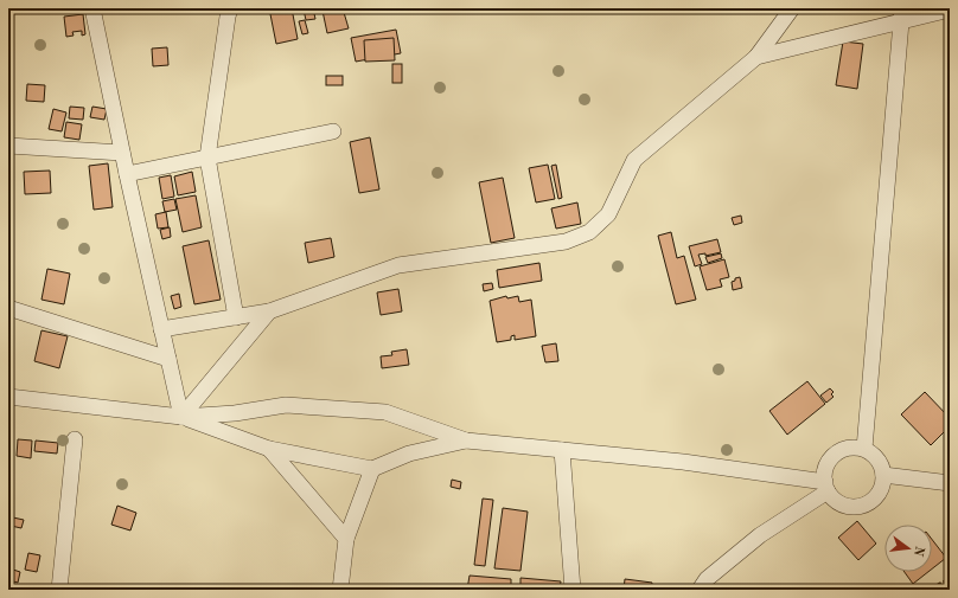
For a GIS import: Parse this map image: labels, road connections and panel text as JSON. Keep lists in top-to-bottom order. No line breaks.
{"north":"right"}
